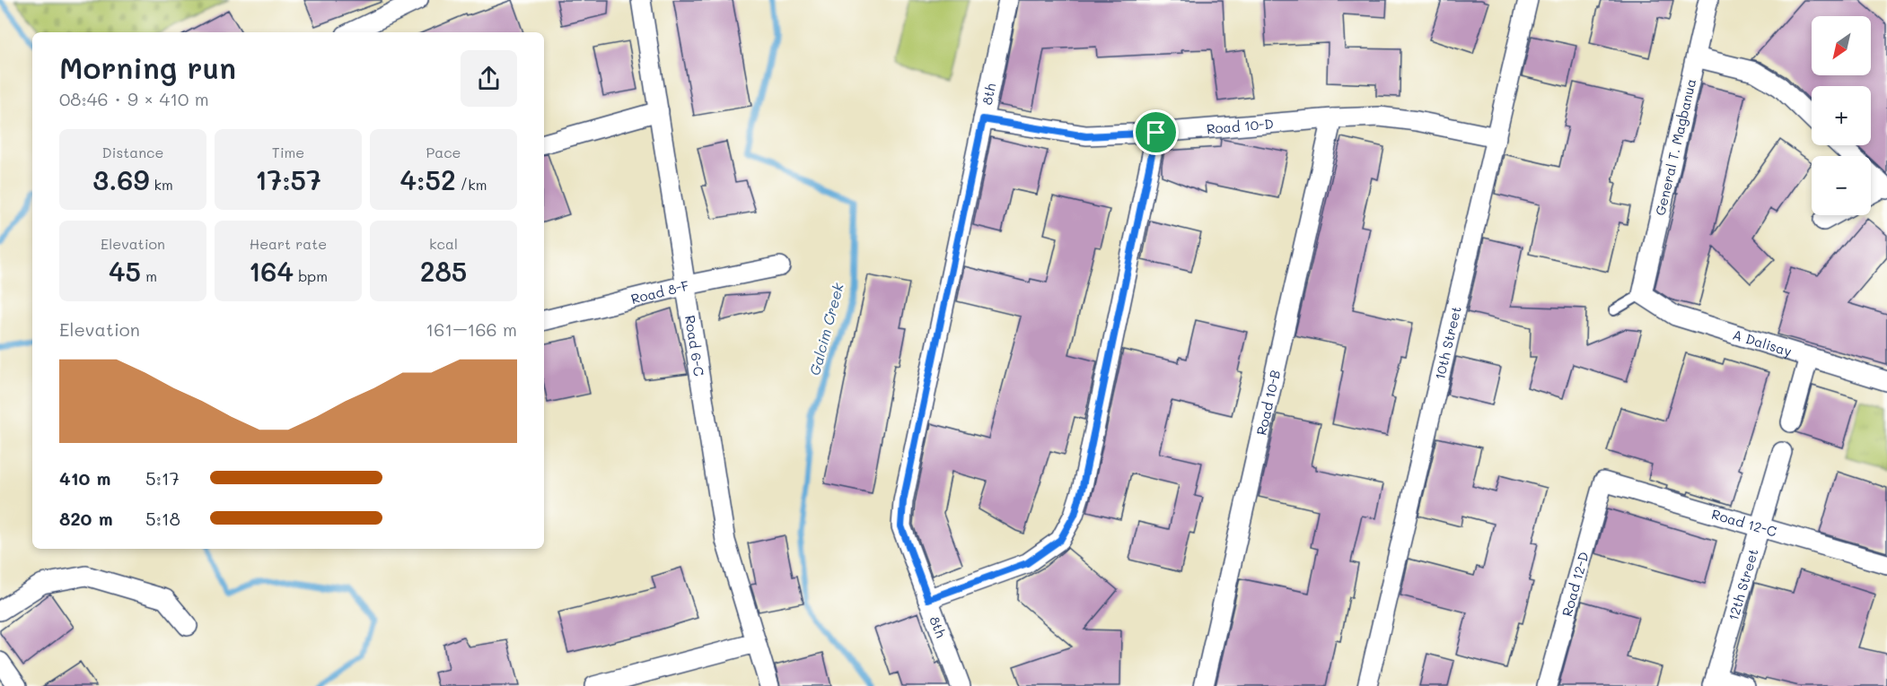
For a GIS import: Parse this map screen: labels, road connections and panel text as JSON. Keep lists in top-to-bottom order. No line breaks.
{"streets":{"street":["8th","Road 10-D","General T. Magbanua","Road 8-F","A Dalisay","10th Street","Road 6-C","Road 10-B","Road 12-C","Road 12-D","12th Street"]},"crossings":[["8th","Road 10-D"],["Road 10-D","10th Street"],["Road 10-D","Road 10-B"],["General T. Magbanua","A Dalisay"],["Road 8-F","Road 6-C"],["Road 12-C","Road 12-D"],["Road 12-C","12th Street"]],"water":["Galcim Creek"],"north":"bottom left","page":{"map_buttons":["+","−"],"heading":["Morning run","08:46 · 9 × 410 m"],"stats":[["Distance","3.69 km"],["Time","17:57"],["Pace","4:52 /km"],["Elevation","45 m"],["Heart rate","164 bpm"],["kcal","285"]],"chart":["Elevation","161–166 m"],"list":[{"name":"410 m","note":"5:17"},{"name":"820 m","note":"5:18"}]}}
